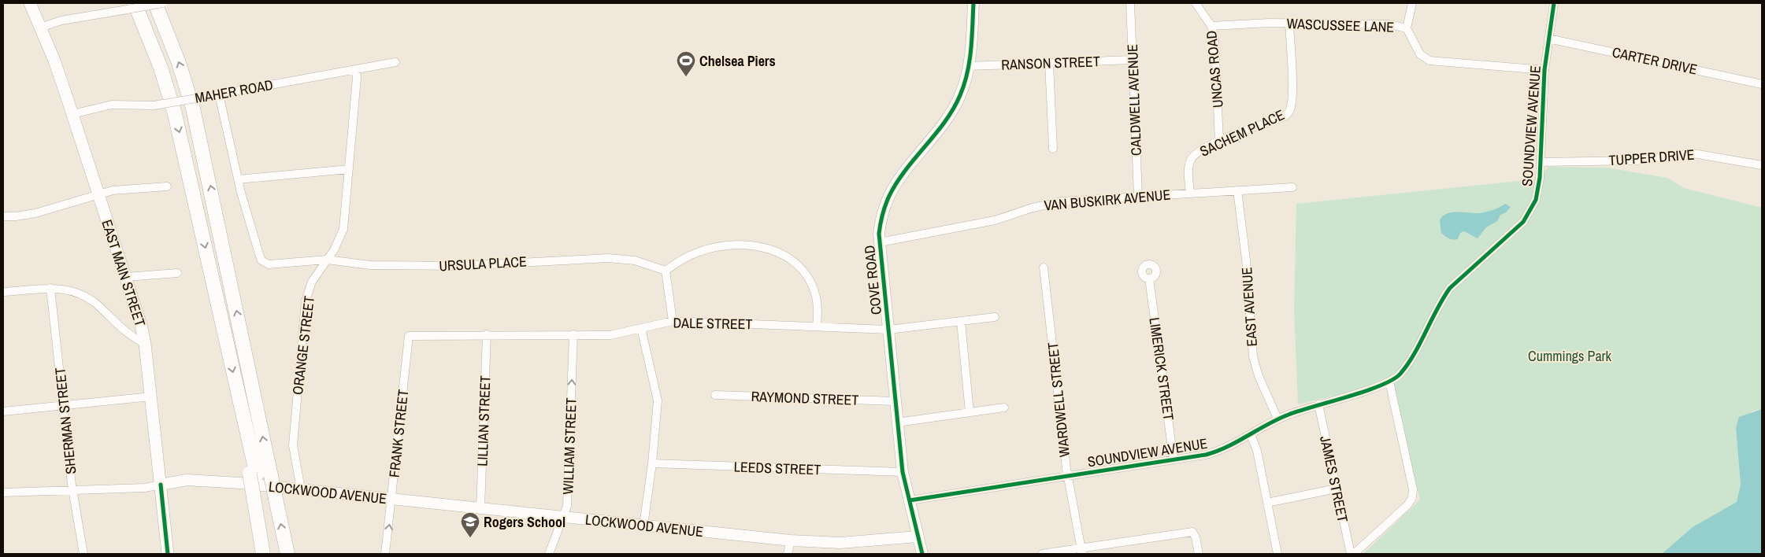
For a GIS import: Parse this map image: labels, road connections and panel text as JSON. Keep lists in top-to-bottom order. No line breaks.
{"streets":{"main road":["EAST MAIN STREET"],"street":["WASCUSSEE LANE","CARTER DRIVE","RANSON STREET","UNCAS ROAD","MAHER ROAD","CALDWELL AVENUE","SOUNDVIEW AVENUE","SACHEM PLACE","TUPPER DRIVE","VAN BUSKIRK AVENUE","URSULA PLACE","COVE ROAD","EAST AVENUE","DALE STREET","ORANGE STREET","LIMERICK STREET","RAYMOND STREET","WARDWELL STREET","SHERMAN STREET","LILLIAN STREET","FRANK STREET","WILLIAM STREET","LEEDS STREET","JAMES STREET","LOCKWOOD AVENUE"]},"crossings":[["WASCUSSEE LANE","UNCAS ROAD"],["WASCUSSEE LANE","SOUNDVIEW AVENUE"],["WASCUSSEE LANE","SACHEM PLACE"],["CARTER DRIVE","SOUNDVIEW AVENUE"],["RANSON STREET","CALDWELL AVENUE"],["RANSON STREET","COVE ROAD"],["UNCAS ROAD","SACHEM PLACE"],["MAHER ROAD","URSULA PLACE"],["MAHER ROAD","EAST MAIN STREET"],["MAHER ROAD","ORANGE STREET"],["CALDWELL AVENUE","VAN BUSKIRK AVENUE"],["SOUNDVIEW AVENUE","TUPPER DRIVE"],["SOUNDVIEW AVENUE","COVE ROAD"],["SOUNDVIEW AVENUE","EAST AVENUE"],["SOUNDVIEW AVENUE","LIMERICK STREET"],["SOUNDVIEW AVENUE","WARDWELL STREET"],["SOUNDVIEW AVENUE","JAMES STREET"],["SACHEM PLACE","VAN BUSKIRK AVENUE"],["VAN BUSKIRK AVENUE","COVE ROAD"],["VAN BUSKIRK AVENUE","EAST AVENUE"],["URSULA PLACE","ORANGE STREET"],["EAST MAIN STREET","LOCKWOOD AVENUE"],["COVE ROAD","DALE STREET"],["COVE ROAD","RAYMOND STREET"],["COVE ROAD","LEEDS STREET"],["COVE ROAD","LOCKWOOD AVENUE"],["DALE STREET","LILLIAN STREET"],["DALE STREET","FRANK STREET"],["DALE STREET","WILLIAM STREET"],["ORANGE STREET","LOCKWOOD AVENUE"],["LILLIAN STREET","LOCKWOOD AVENUE"],["FRANK STREET","LOCKWOOD AVENUE"],["WILLIAM STREET","LOCKWOOD AVENUE"]],"one_way":["WILLIAM STREET"],"parks":["Cummings Park"],"places":{"sports":["Chelsea Piers"],"school or university":["Rogers School"]}}
